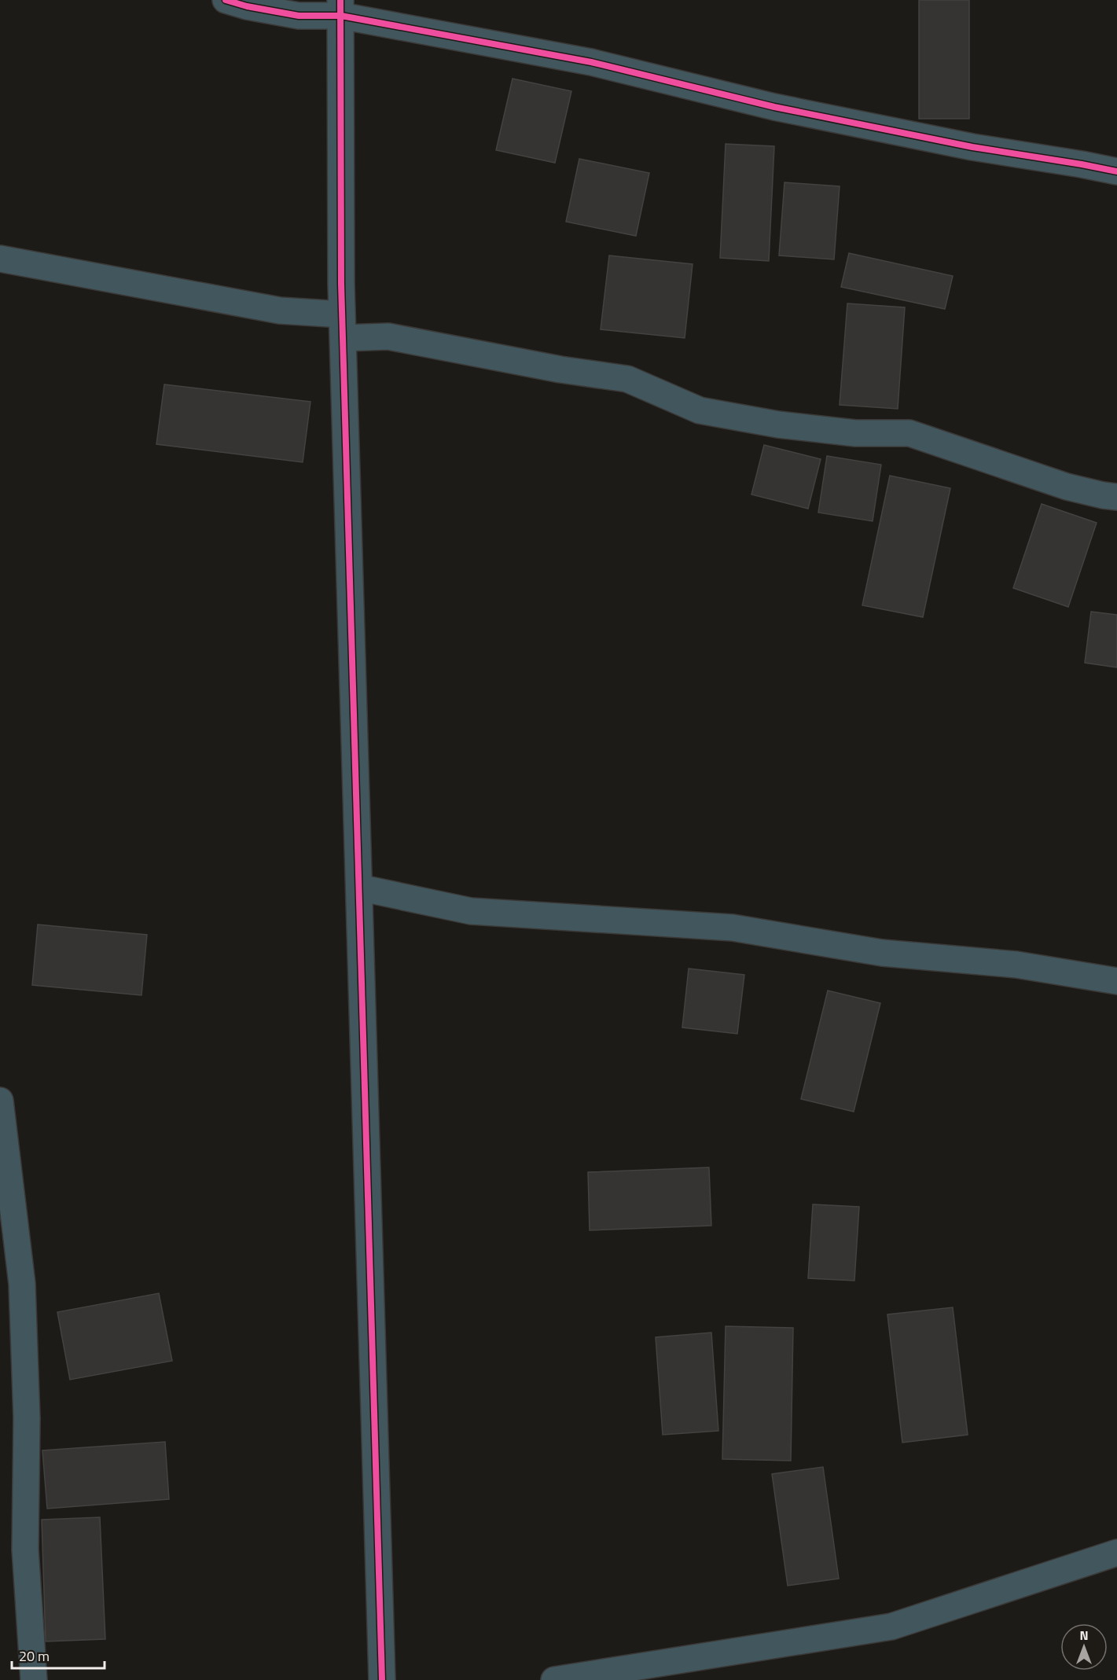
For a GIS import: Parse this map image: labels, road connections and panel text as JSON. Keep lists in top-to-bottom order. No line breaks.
{"scale_bar":"20 m","north":"top"}
